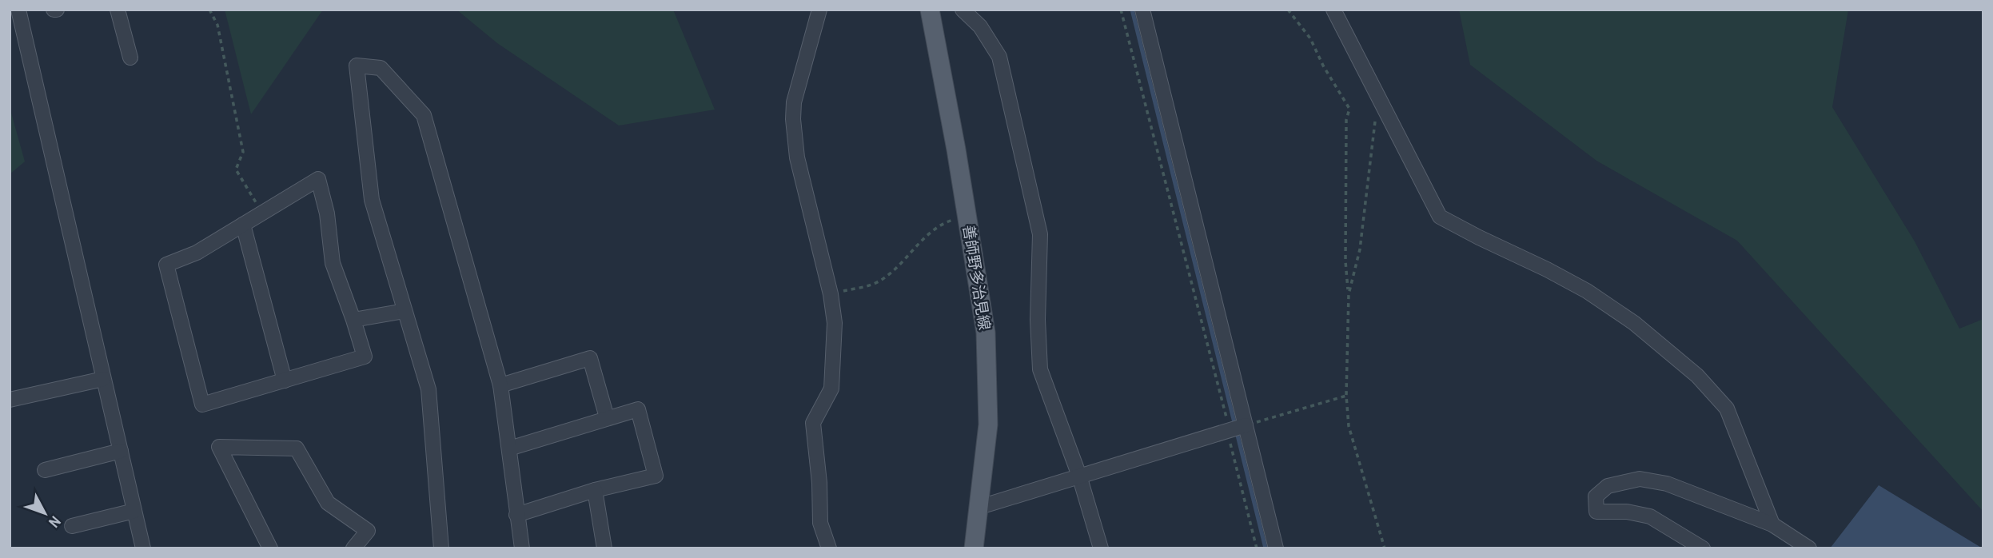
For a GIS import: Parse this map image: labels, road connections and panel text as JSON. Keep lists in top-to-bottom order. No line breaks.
{"streets":{"main road":["善師野多治見線"]},"north":"bottom right"}
